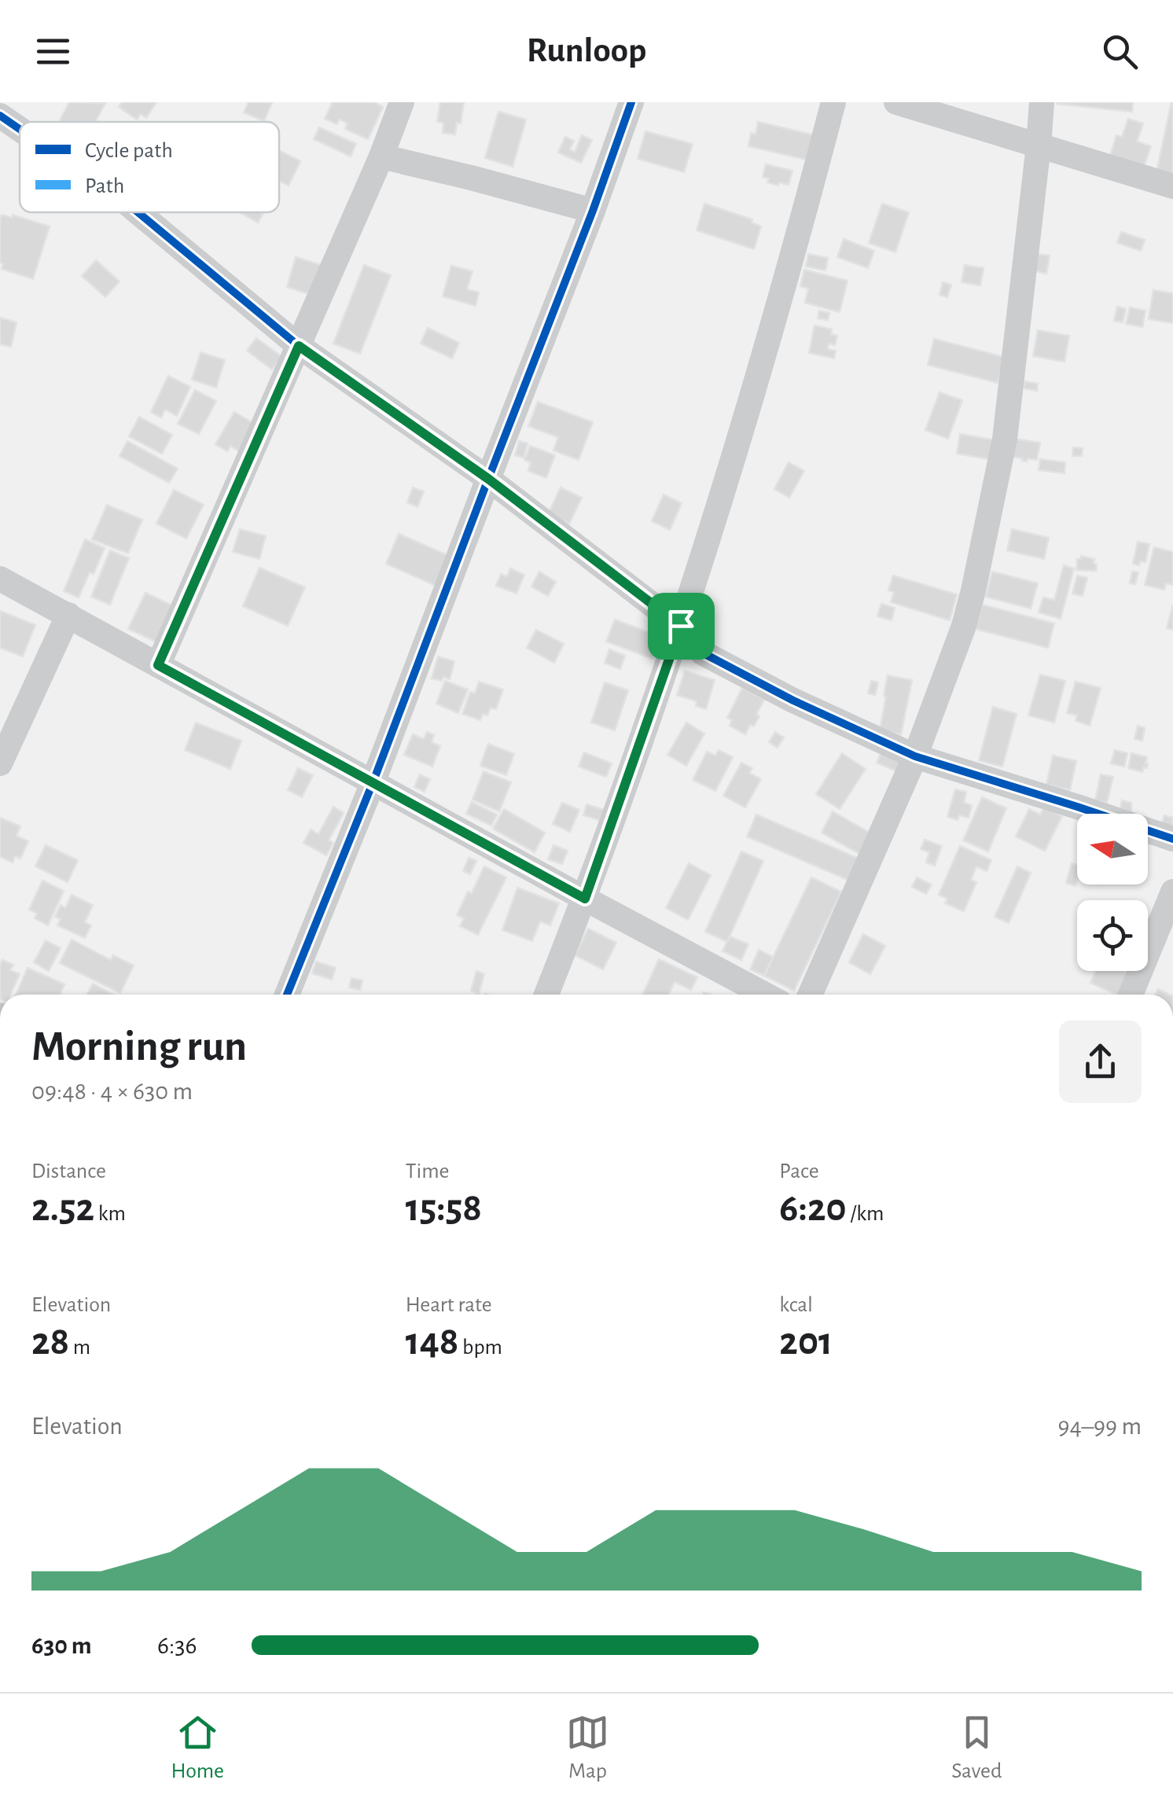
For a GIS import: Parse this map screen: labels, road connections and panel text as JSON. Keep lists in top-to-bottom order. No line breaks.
{"legend":["Cycle path","Path"],"north":"left","page":{"header":"Runloop","heading":["Morning run","09:48 · 4 × 630 m"],"stats":[["Distance","2.52 km"],["Time","15:58"],["Pace","6:20 /km"],["Elevation","28 m"],["Heart rate","148 bpm"],["kcal","201"]],"chart":["Elevation","94–99 m"],"list":[{"name":"630 m","note":"6:36"}],"tabs":["Home","Map","Saved"]}}
